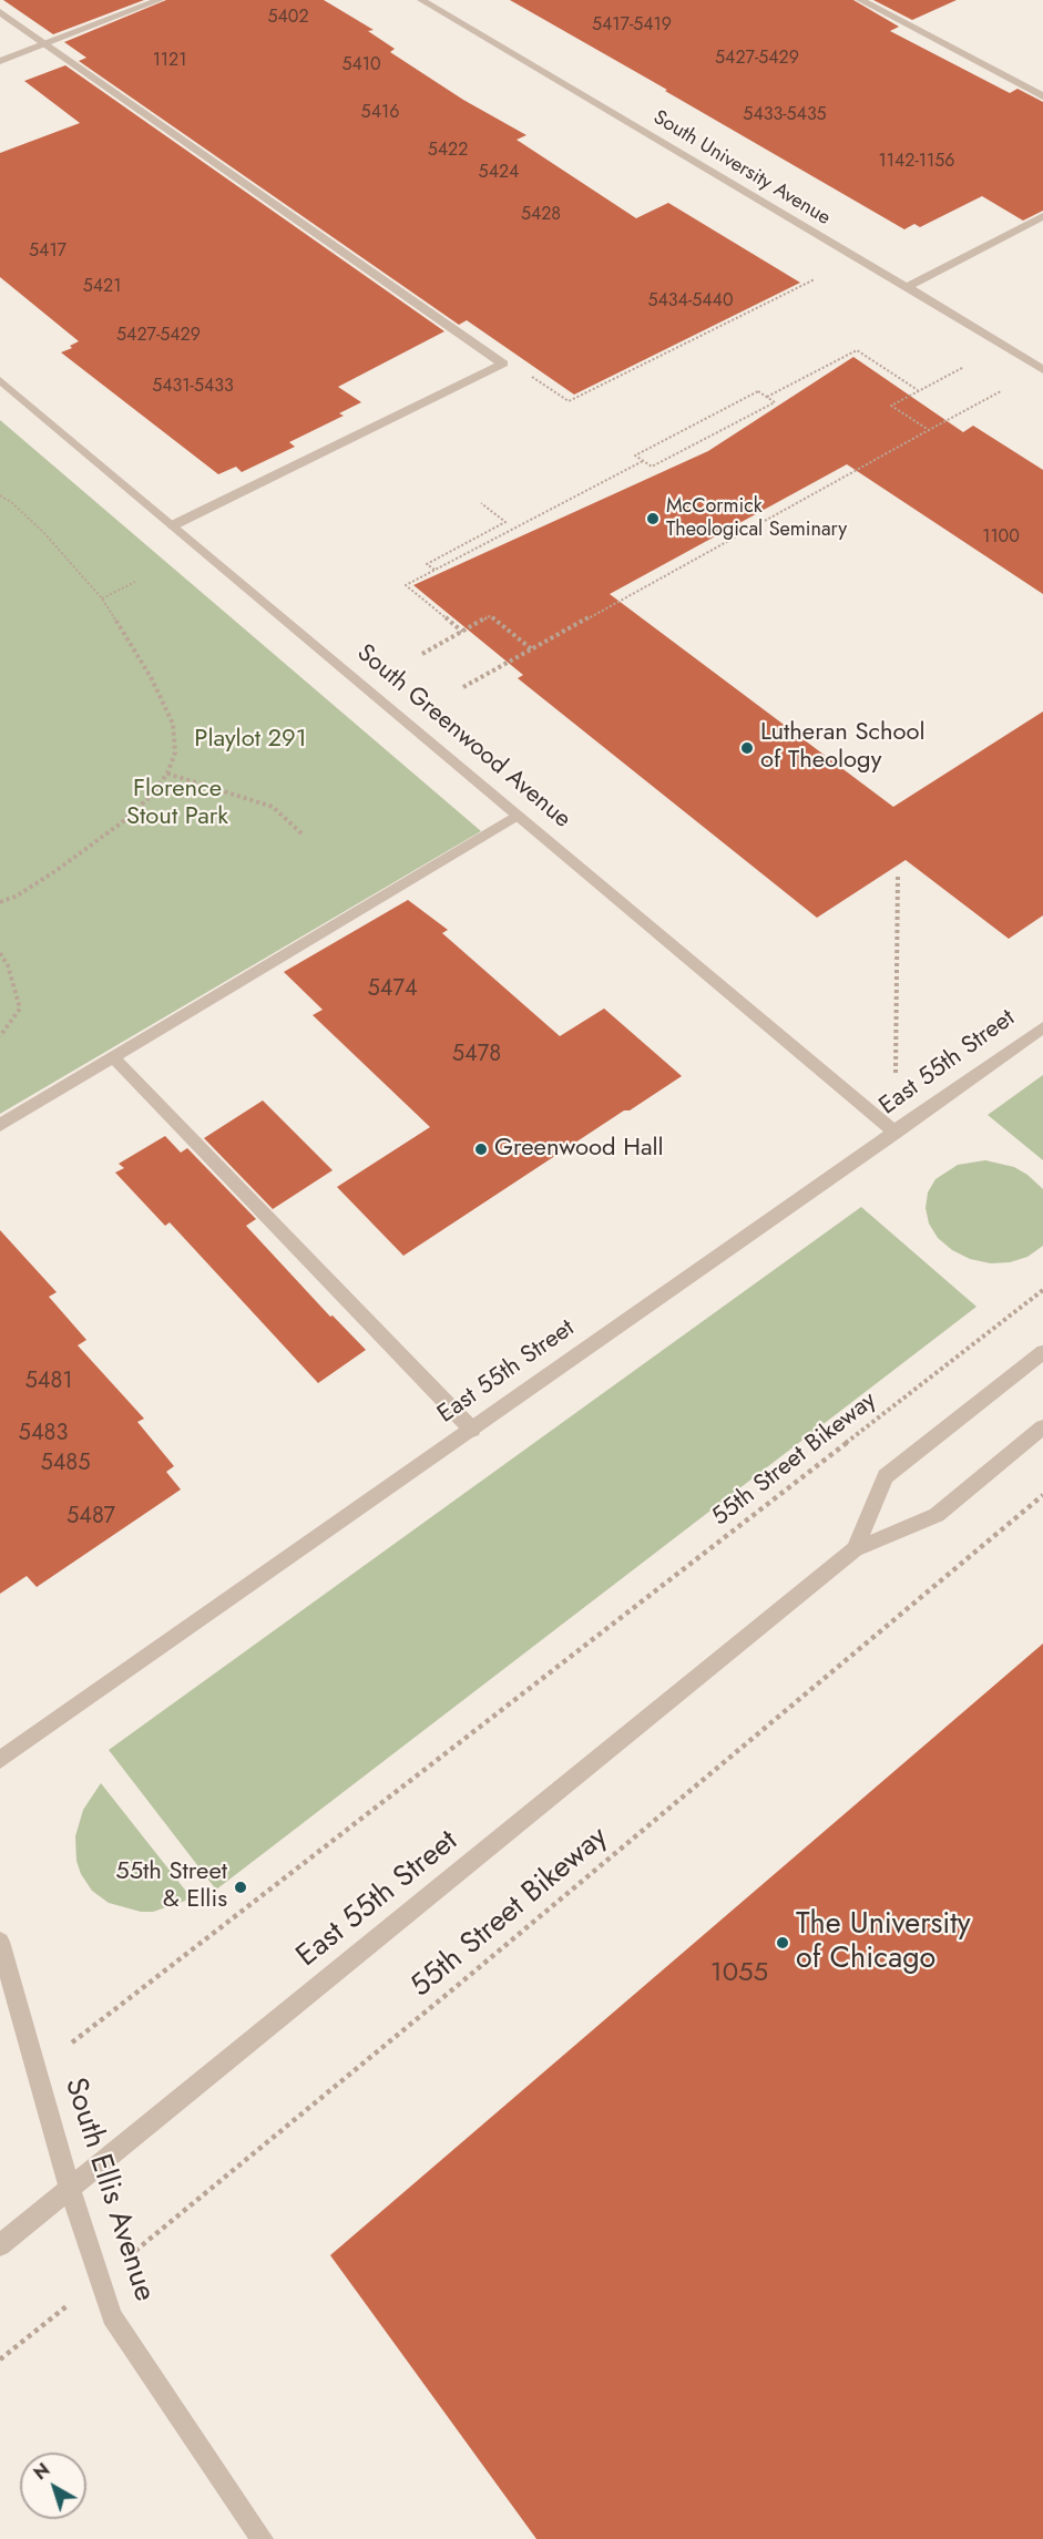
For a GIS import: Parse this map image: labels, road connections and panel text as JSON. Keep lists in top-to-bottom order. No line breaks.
{"streets":{"street":["South University Avenue","South Greenwood Avenue","East 55th Street","South Ellis Avenue"],"path":["55th Street Bikeway"]},"crossings":[["South Greenwood Avenue","East 55th Street"],["East 55th Street","South Ellis Avenue"],["55th Street Bikeway","South Ellis Avenue"]],"parks":["Playlot 291","Florence Stout Park"],"places":["McCormick Theological Seminary","Lutheran School of Theology","Greenwood Hall","55th Street & Ellis","The University of Chicago"],"house_numbers":["5402","5417-5419","5427-5429","1121","5410","5416","5433-5435","5422","1142-1156","5424","5428","5417","5421","5434-5440","5427-5429","5431-5433","1100","5474","5478","5481","5483","5485","5487","1055"],"north":"top left"}
